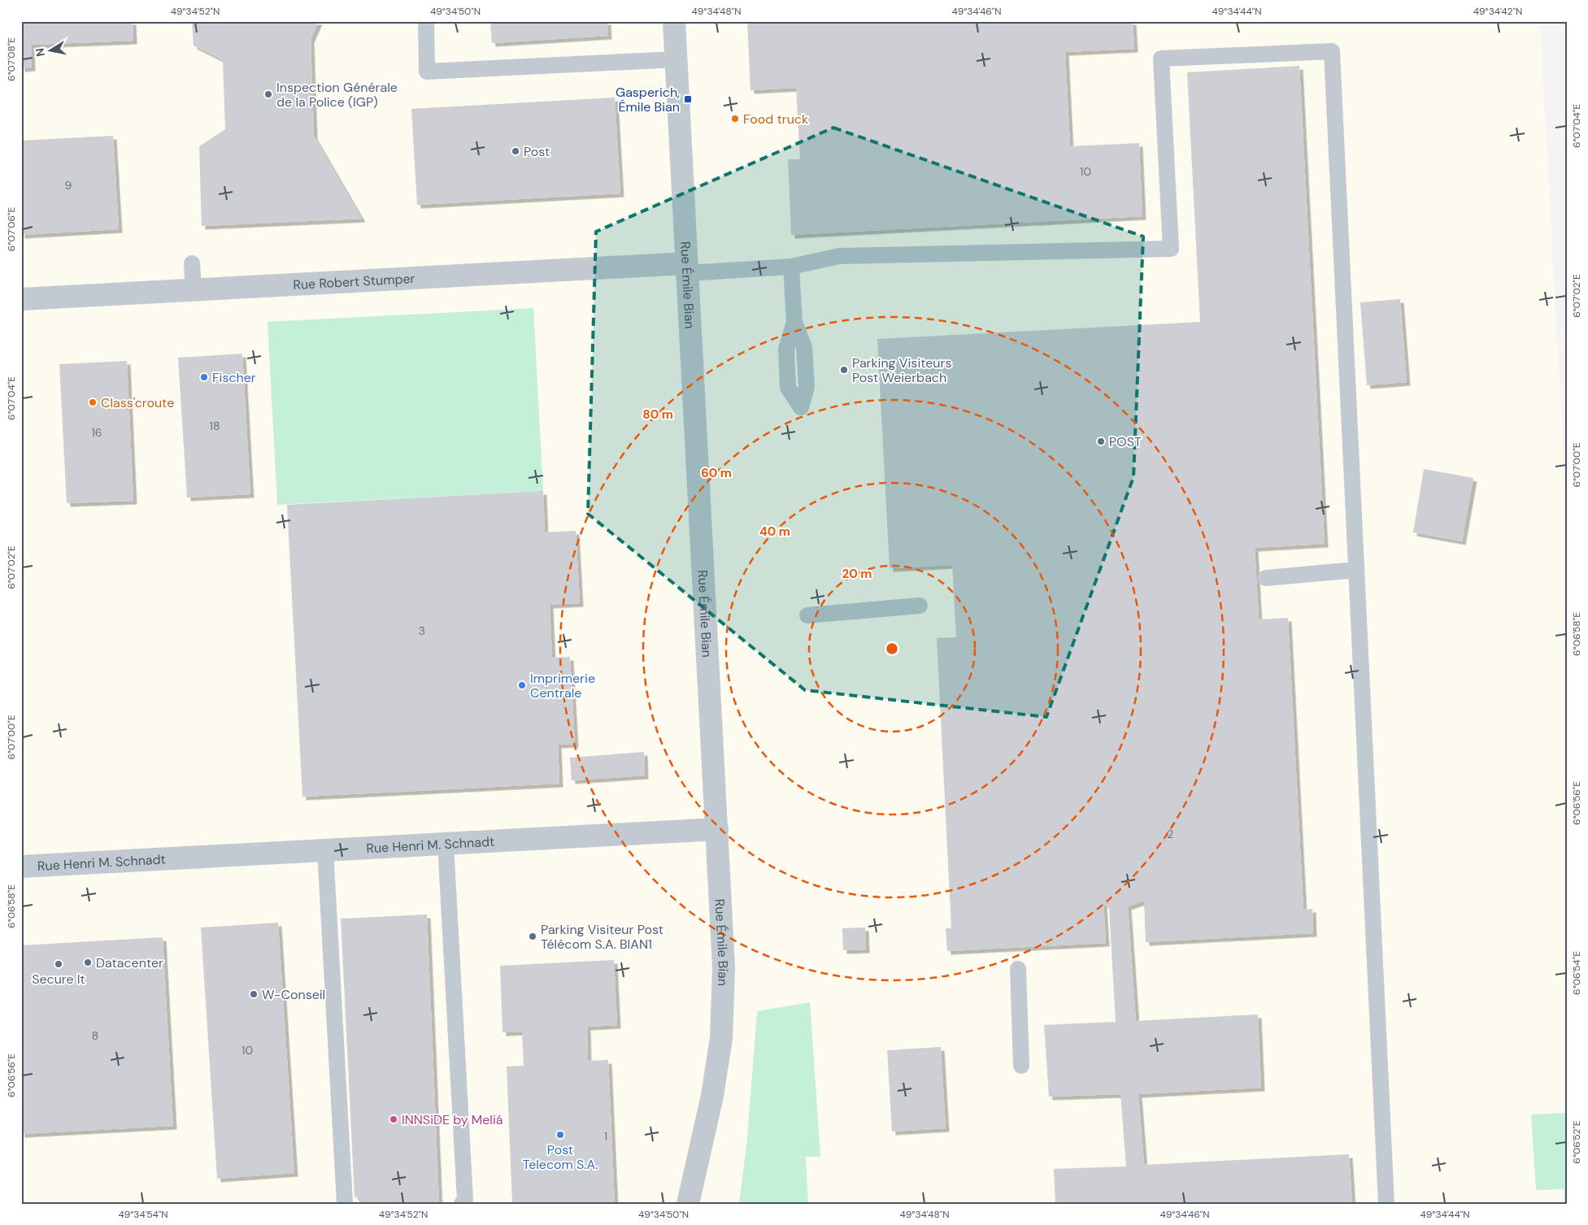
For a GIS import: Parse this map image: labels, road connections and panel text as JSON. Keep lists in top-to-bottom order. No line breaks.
{"streets":{"street":["Rue Robert Stumper","Rue Émile Bian","Rue Henri M. Schnadt"]},"crossings":[["Rue Robert Stumper","Rue Émile Bian"],["Rue Émile Bian","Rue Henri M. Schnadt"]],"places":{"other":["Inspection Générale de la Police (IGP)","Food truck","Post","Parking Visiteurs Post Weierbach","Fischer","Class'croute","POST","Imprimerie Centrale","Parking Visiteur Post Télécom S.A. BIAN1","Datacenter","Secure It","W-Conseil","INNSiDE by Meliá","Post Telecom S.A."],"transit":["Gasperich, Émile Bian"]},"house_numbers":["10","9","18","16","3","2","8","10","1"],"north":"left","coordinates":["49°34'52\"N","49°34'50\"N","49°34'48\"N","49°34'46\"N","49°34'44\"N","49°34'42\"N","6°07'08\"E","6°07'04\"E","6°07'06\"E","6°07'02\"E","6°07'00\"E","6°06'58\"E","6°06'56\"E","6°06'54\"E","6°06'52\"E","49°34'54\"N"],"rings":["80 m","60 m","40 m","20 m"]}
